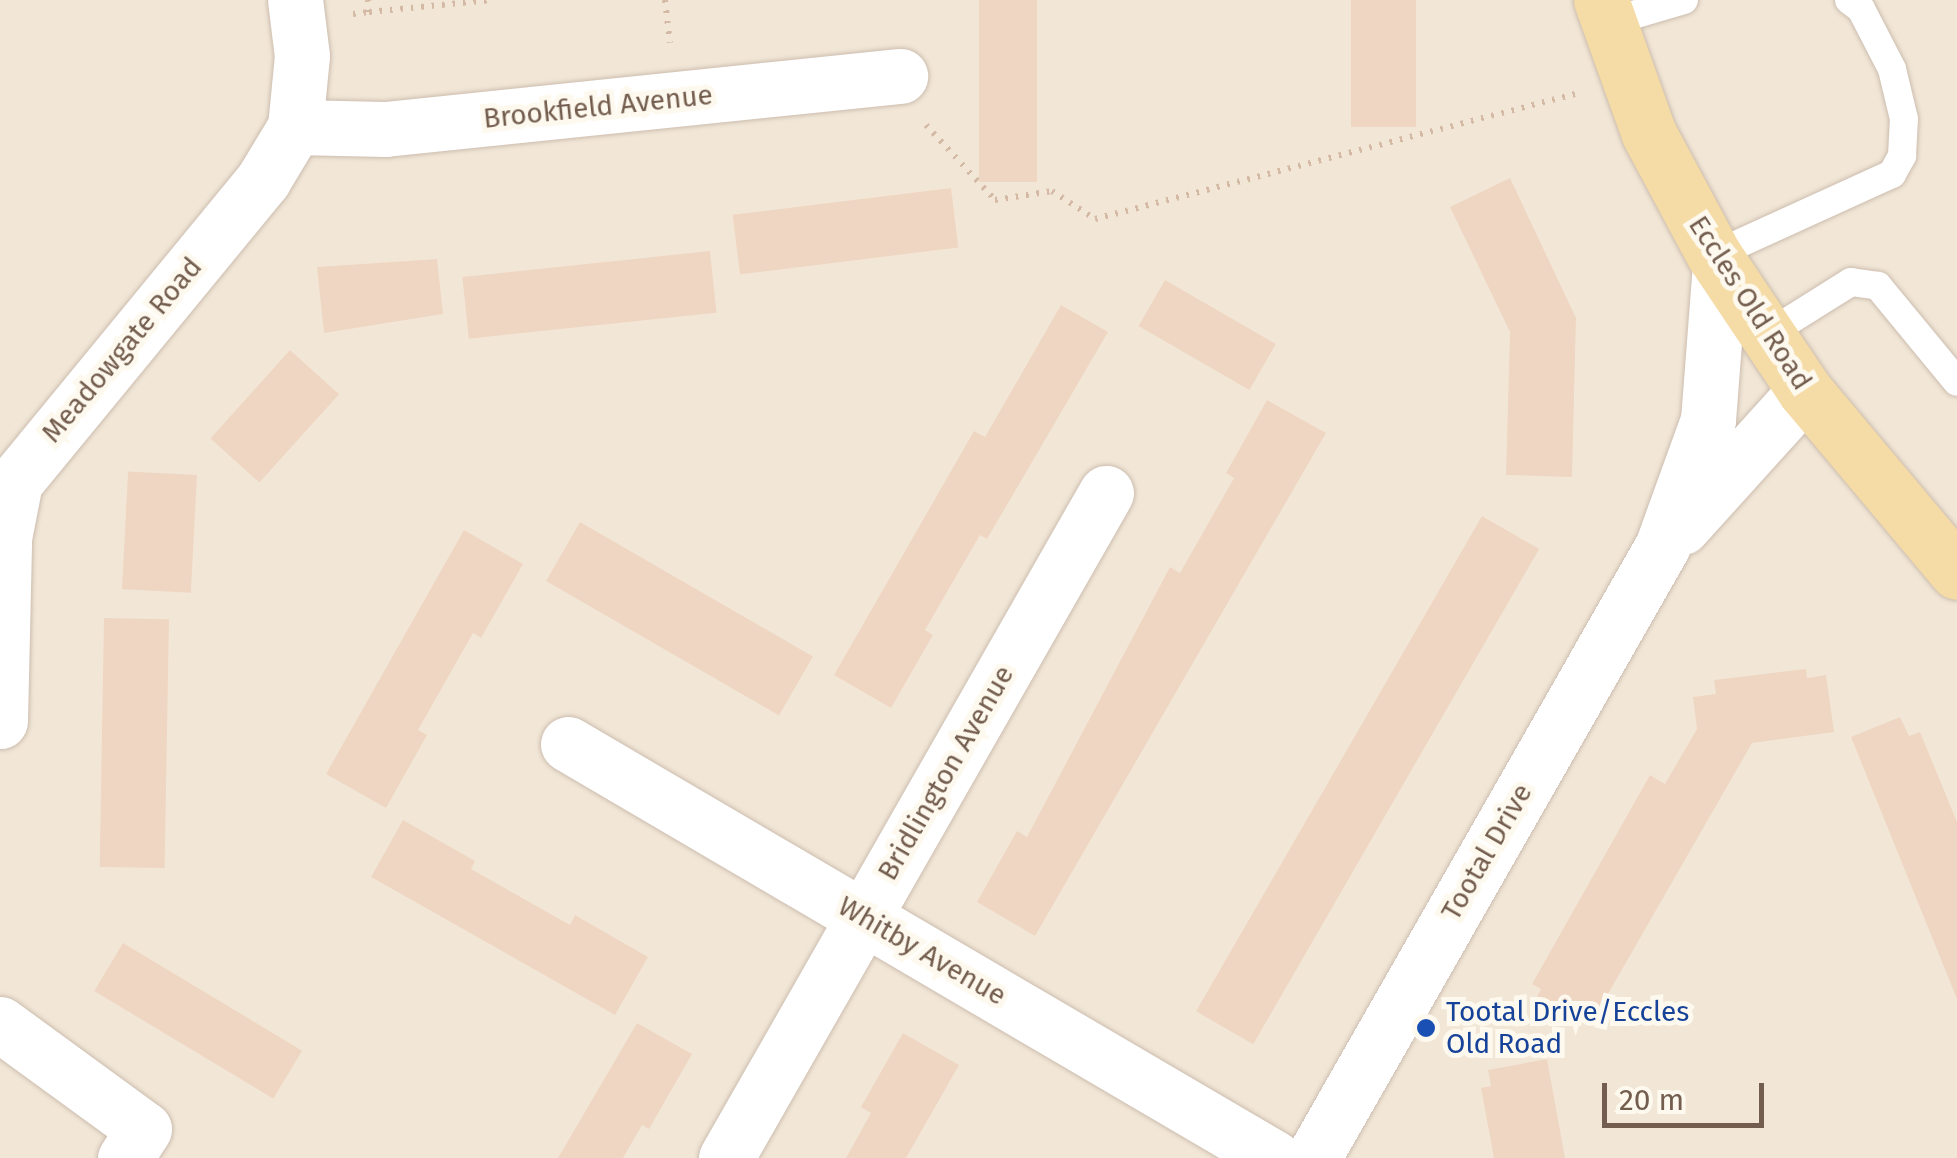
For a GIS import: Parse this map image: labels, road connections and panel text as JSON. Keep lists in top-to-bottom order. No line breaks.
{"streets":{"main road":["Eccles Old Road"],"street":["Brookfield Avenue","Meadowgate Road","Bridlington Avenue","Tootal Drive","Whitby Avenue"]},"crossings":[["Brookfield Avenue","Meadowgate Road"],["Eccles Old Road","Tootal Drive"],["Bridlington Avenue","Whitby Avenue"]],"places":["Tootal Drive/Eccles Old Road"],"scale_bar":"20 m"}
